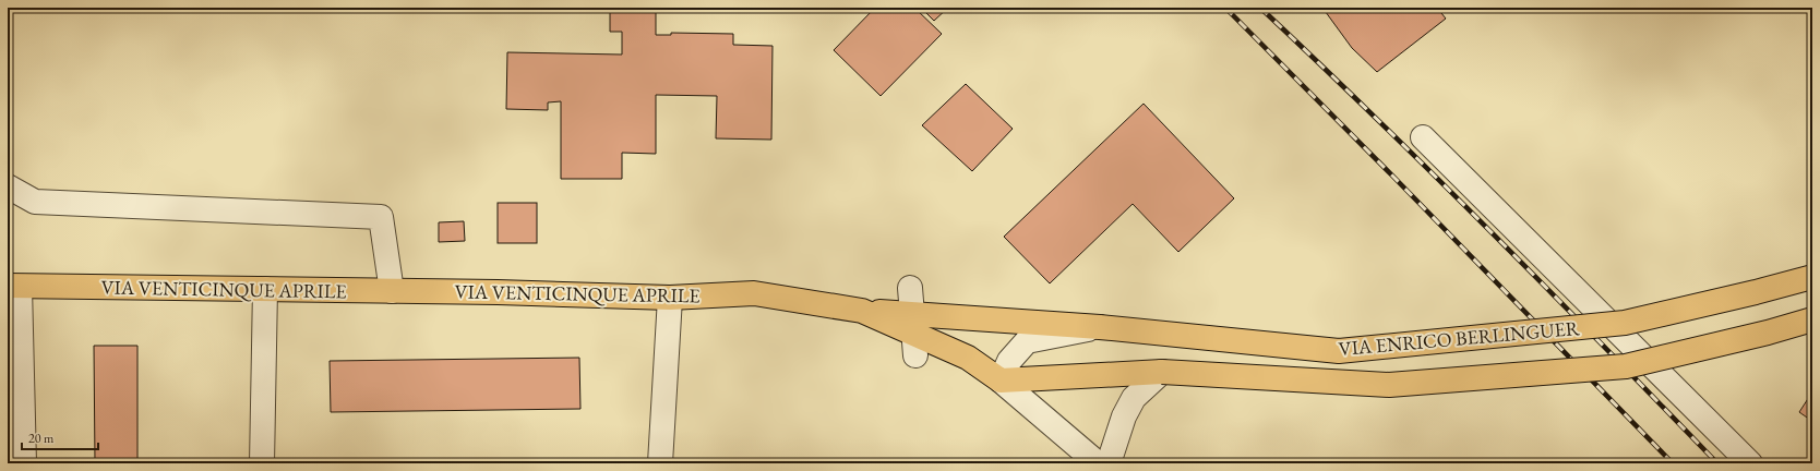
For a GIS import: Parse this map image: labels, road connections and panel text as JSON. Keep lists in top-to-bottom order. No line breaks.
{"streets":{"main road":["VIA VENTICINQUE APRILE","VIA ENRICO BERLINGUER"]},"crossings":[["VIA VENTICINQUE APRILE","VIA ENRICO BERLINGUER"]],"scale_bar":"20 m"}
